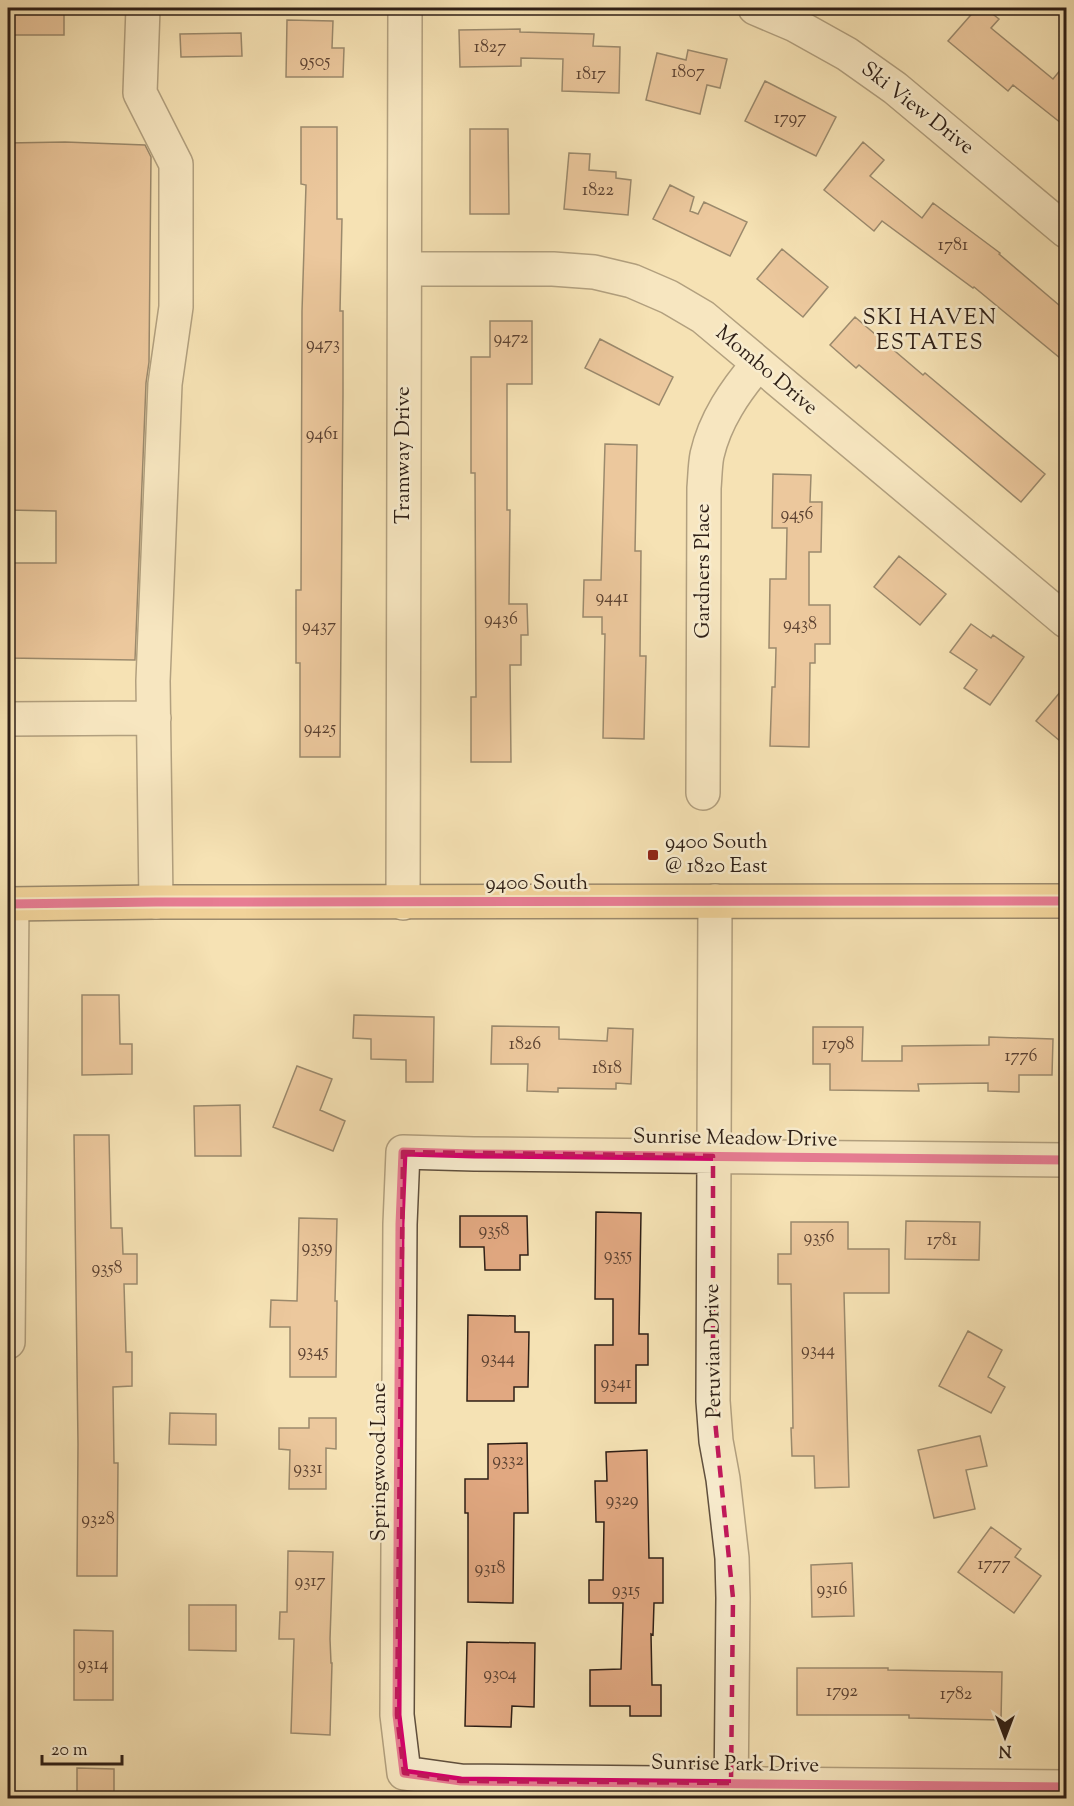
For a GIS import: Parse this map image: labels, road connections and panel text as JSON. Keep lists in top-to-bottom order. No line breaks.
{"streets":{"main road":["9400 South"],"street":["Ski View Drive","Mombo Drive","Tramway Drive","Gardners Place","Sunrise Meadow Drive","Peruvian Drive","Springwood Lane","Sunrise Park Drive"]},"crossings":[["Mombo Drive","Tramway Drive"],["Mombo Drive","Gardners Place"],["Tramway Drive","9400 South"],["9400 South","Peruvian Drive"],["Sunrise Meadow Drive","Peruvian Drive"],["Sunrise Meadow Drive","Springwood Lane"],["Peruvian Drive","Sunrise Park Drive"],["Springwood Lane","Sunrise Park Drive"]],"districts":["SKI HAVEN ESTATES"],"places":{"transit":["9400 South @ 1820 East"]},"house_numbers":["1827","9505","1807","1817","1797","1822","1781","9472","9473","9461","9456","9441","9436","9438","9437","9425","1826","1798","1776","1818","9358","9356","1781","9359","9355","9358","9344","9345","9344","9341","9332","9331","9329","9328","1777","9318","9317","9316","9315","9314","9304","1792","1782"],"scale_bar":"20 m","north":"bottom"}
